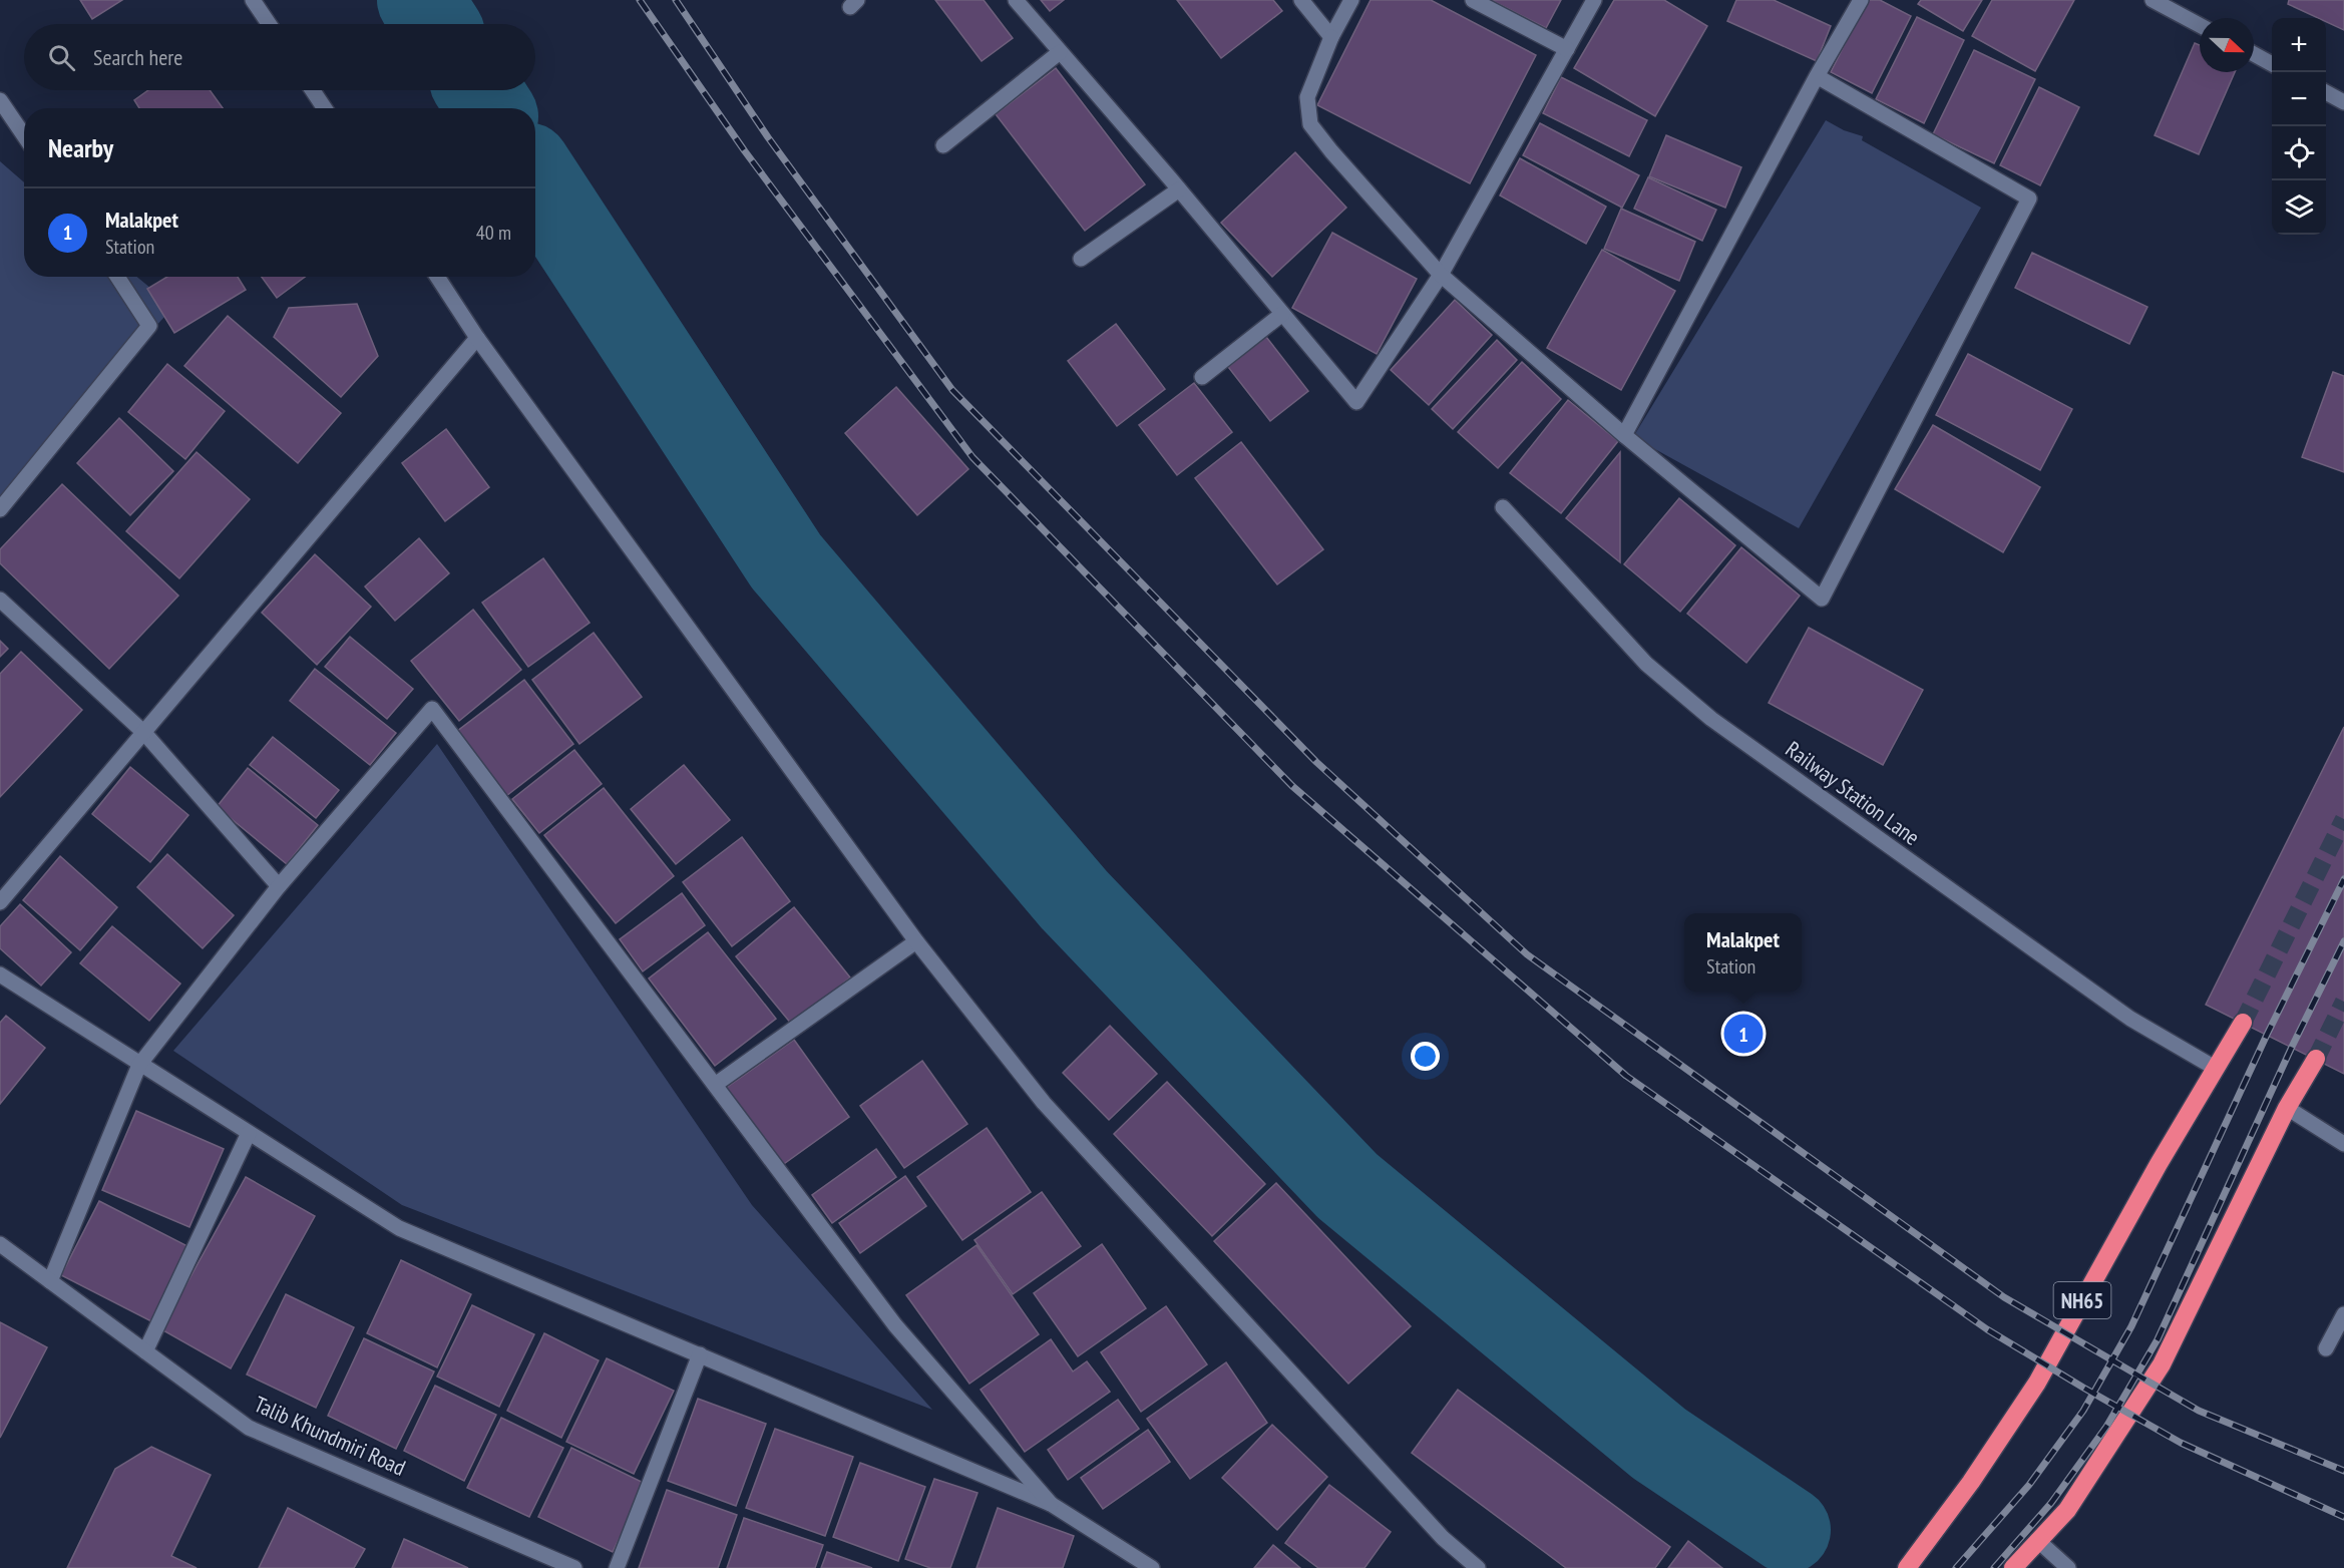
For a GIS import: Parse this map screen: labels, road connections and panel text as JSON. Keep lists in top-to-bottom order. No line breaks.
{"streets":{"highway":["NH65"],"street":["Railway Station Lane","Talib Khundmiri Road"]},"crossings":[["Railway Station Lane","NH65"]],"north":"right","page":{"map_buttons":["+","−"],"search":"Search here","heading":"Nearby","list":[{"mark":"1","name":"Malakpet","note":"Station","value":"40 m"}],"popup":["Malakpet","Station"],"pins":"1"}}
